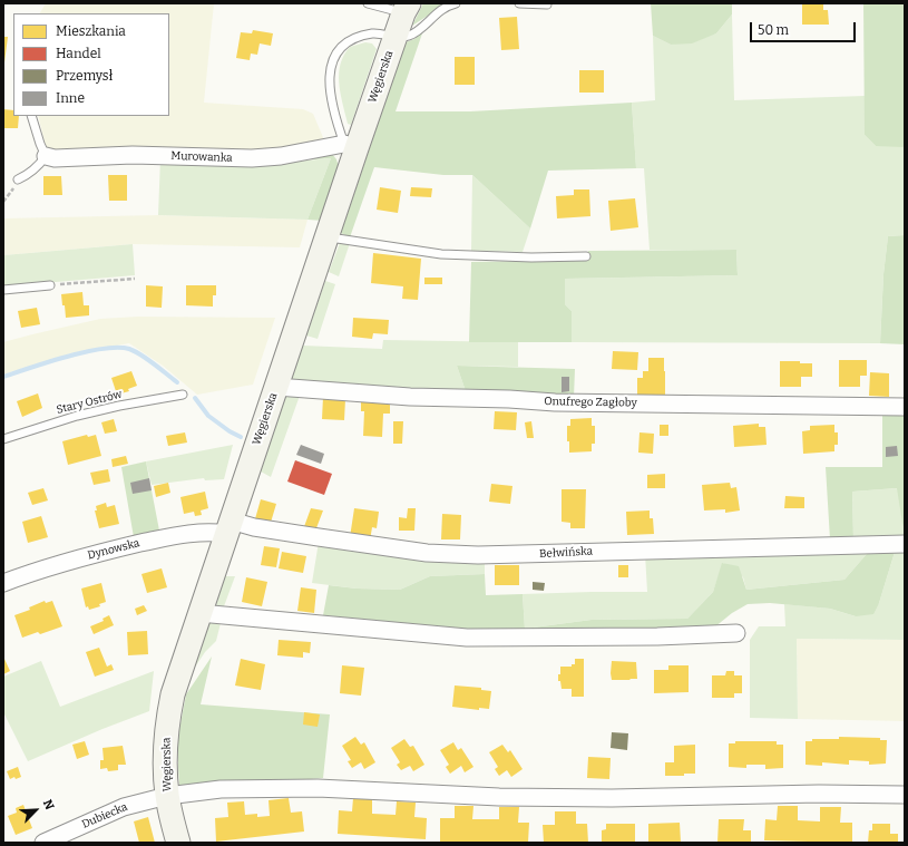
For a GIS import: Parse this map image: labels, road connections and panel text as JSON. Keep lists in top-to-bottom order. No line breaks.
{"streets":{"main road":["Węgierska"],"street":["Murowanka","Onufrego Zagłoby","Dynowska","Bełwińska","Dubiecka"],"lane":["Stary Ostrów"]},"crossings":[["Węgierska","Murowanka"],["Węgierska","Onufrego Zagłoby"],["Węgierska","Dynowska"],["Węgierska","Bełwińska"],["Węgierska","Dubiecka"],["Dynowska","Bełwińska"]],"legend":["Mieszkania","Handel","Przemysł","Inne"],"scale_bar":"50 m","north":"top right"}
